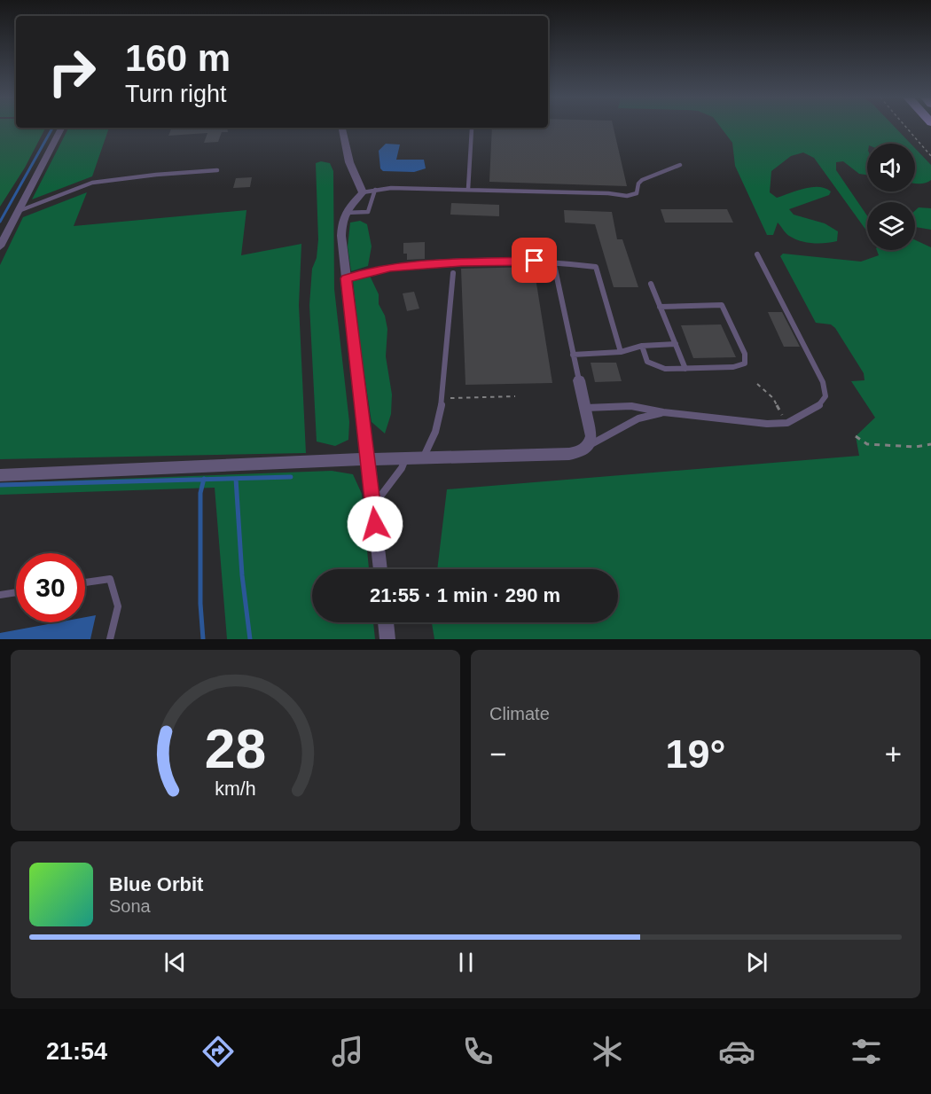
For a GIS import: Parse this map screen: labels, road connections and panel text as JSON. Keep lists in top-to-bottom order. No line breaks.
{"page":{"turn":["160 m","Turn right"],"limit":"30","trip":"21:55 · 1 min · 290 m","tile":"Climate","heat":["−","19°","+"],"song":["Blue Orbit","Sona"],"tabs":"21:54","gauge":["28","km/h"]}}
